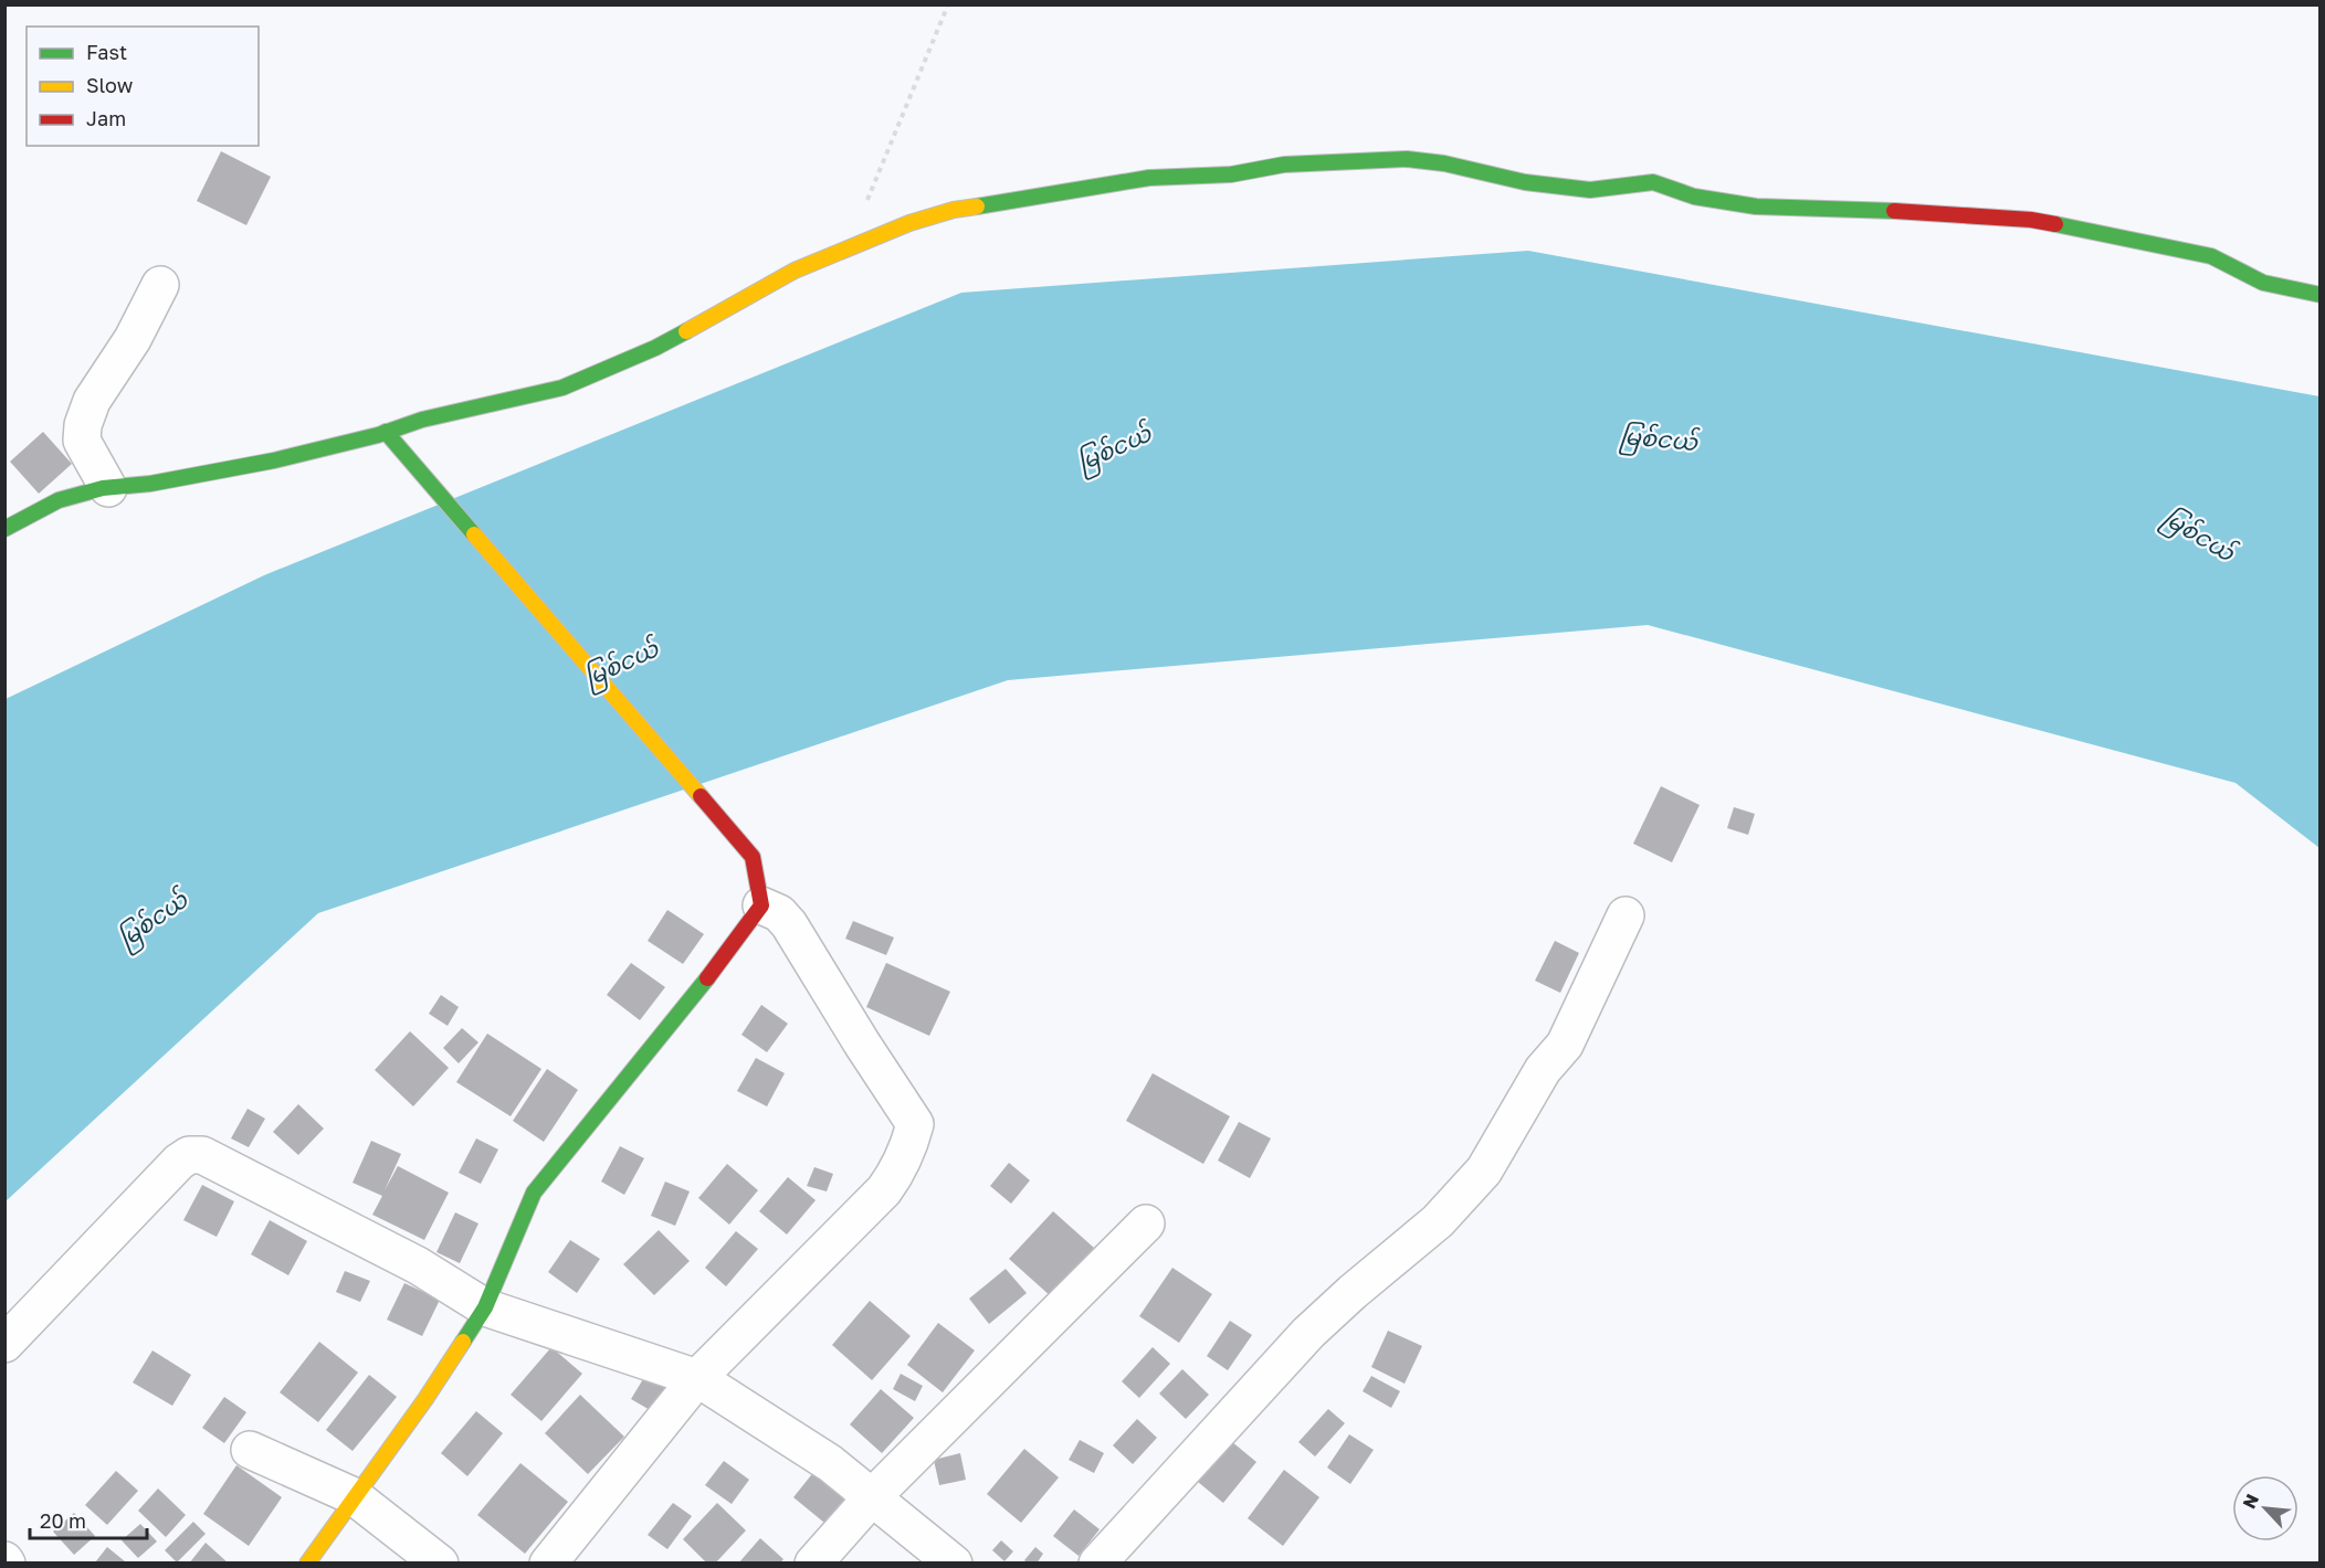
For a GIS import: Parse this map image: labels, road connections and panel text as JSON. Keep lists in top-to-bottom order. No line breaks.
{"water":["မြစ်ငယ်"],"legend":["Fast","Slow","Jam"],"scale_bar":"20 m","north":"top left"}
